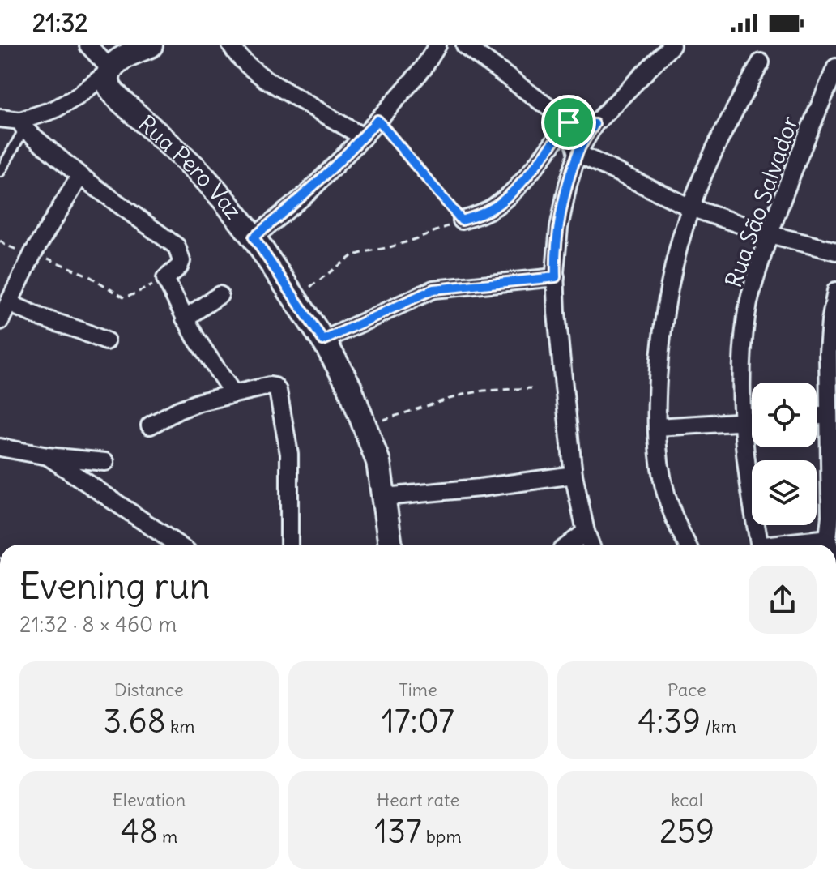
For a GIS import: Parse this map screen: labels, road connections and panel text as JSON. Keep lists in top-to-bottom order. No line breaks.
{"streets":{"main road":["Rua Pero Vaz"],"street":["Rua São Salvador"]},"page":{"status":"21:32","heading":["Evening run","21:32 · 8 × 460 m"],"stats":[["Distance","3.68 km"],["Time","17:07"],["Pace","4:39 /km"],["Elevation","48 m"],["Heart rate","137 bpm"],["kcal","259"]]}}
